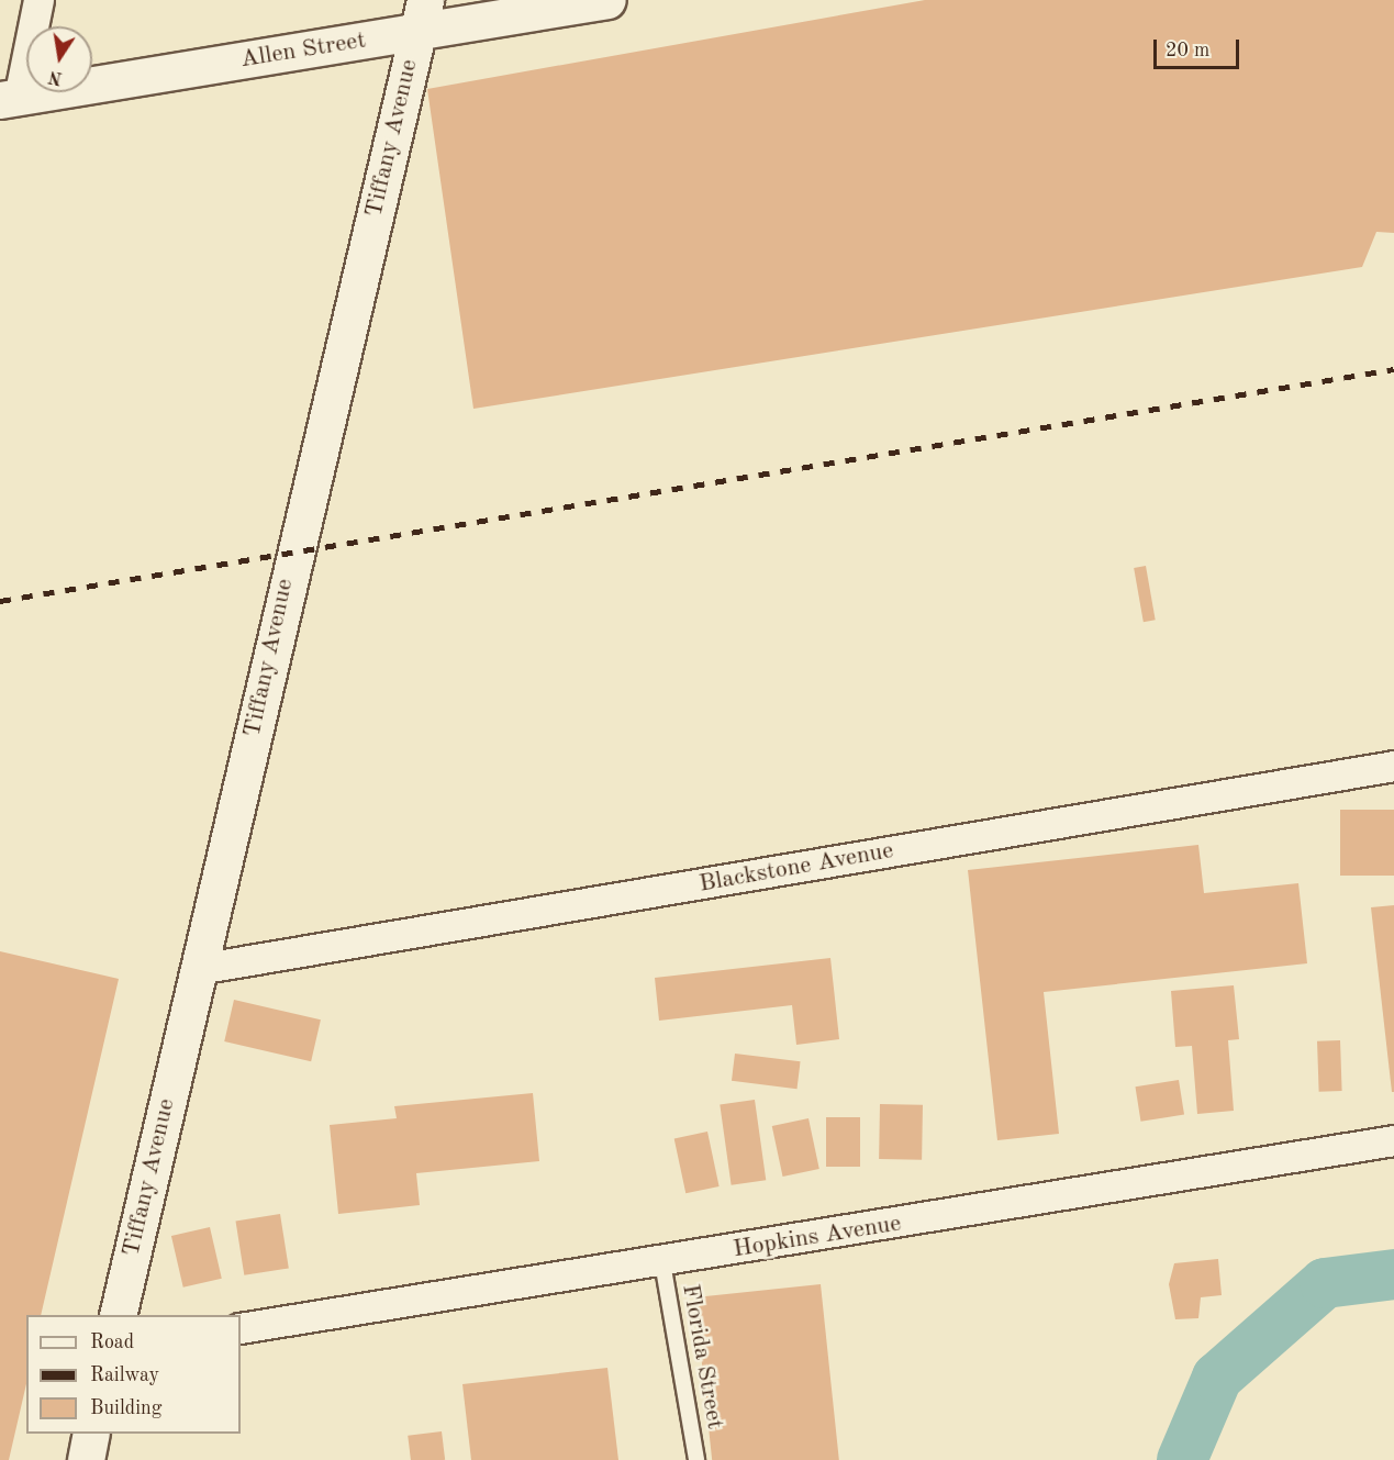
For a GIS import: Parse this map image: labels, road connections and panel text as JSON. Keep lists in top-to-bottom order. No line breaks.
{"streets":{"street":["Allen Street","Tiffany Avenue","Blackstone Avenue","Hopkins Avenue"],"lane":["Florida Street"]},"crossings":[["Allen Street","Tiffany Avenue"],["Tiffany Avenue","Blackstone Avenue"],["Hopkins Avenue","Florida Street"]],"legend":["Road","Railway","Building"],"scale_bar":"20 m","north":"bottom"}
